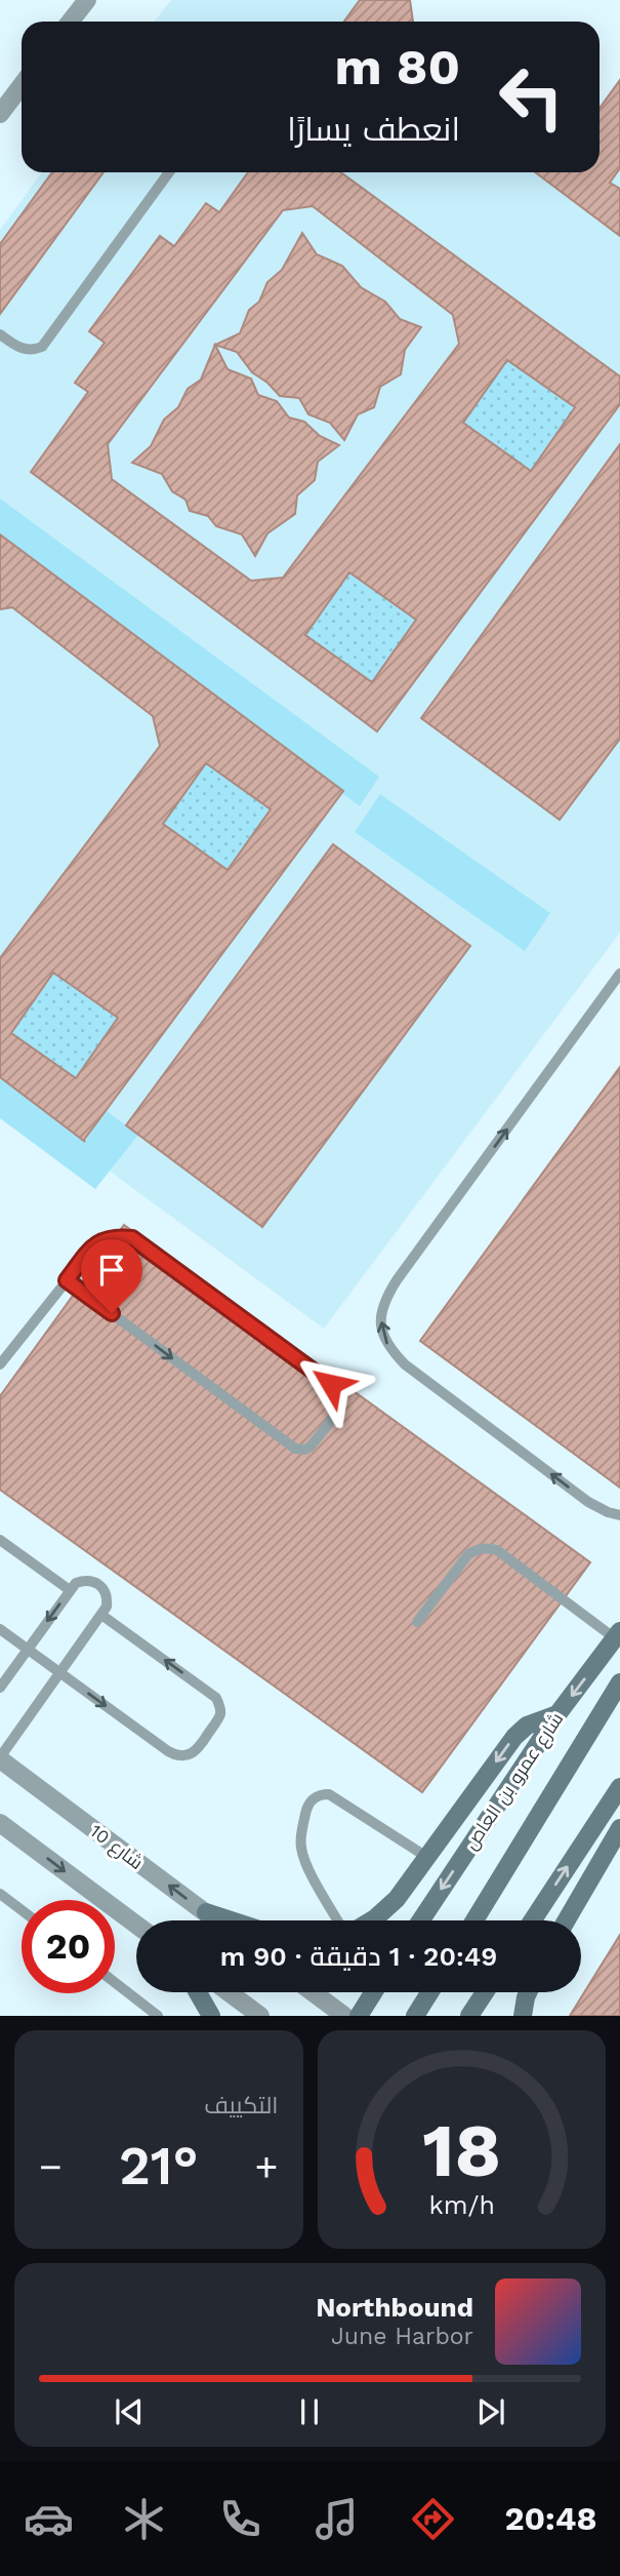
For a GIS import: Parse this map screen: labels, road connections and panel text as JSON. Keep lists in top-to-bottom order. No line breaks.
{"streets":{"main road":["شارع عمرو بن العاص"],"street":["شارع 10"]},"page":{"turn":["80 m","انعطف يسارًا"],"limit":"20","trip":"20:49 · 1 دقيقة · 90 m","tile":"التكييف","heat":["−","21°","+"],"song":["Northbound","June Harbor"],"tabs":"20:48","gauge":["18","km/h"]}}
